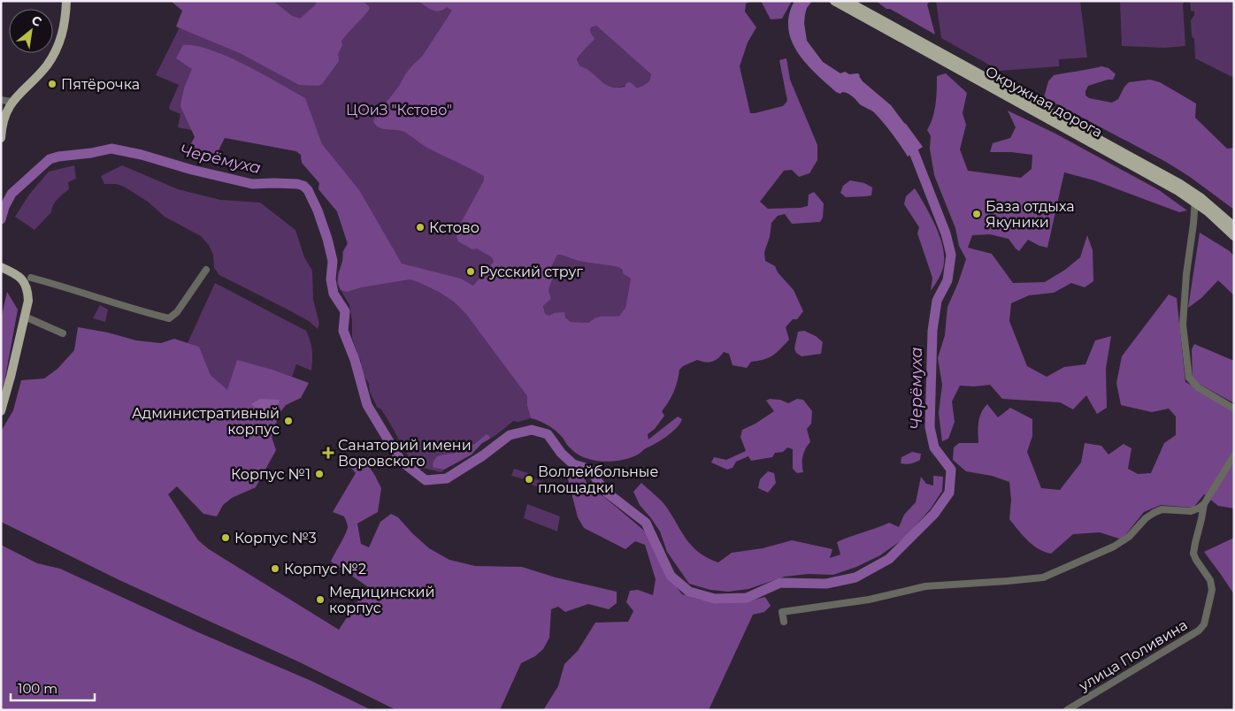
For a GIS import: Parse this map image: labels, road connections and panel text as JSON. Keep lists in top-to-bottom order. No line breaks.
{"streets":{"main road":["Окружная дорога"],"street":["улица Поливина"]},"water":["Черёмуха"],"parks":["ЦОиЗ \"Кстово\""],"places":{"other":["Пятёрочка","База отдыха Якуники","Кстово","Русский струг","Административный корпус","Корпус №1","Воллейбольные площадки","Корпус №3","Корпус №2","Медицинский корпус"],"health":["Санаторий имени Воровского"]},"scale_bar":"100 m","north":"top right"}
